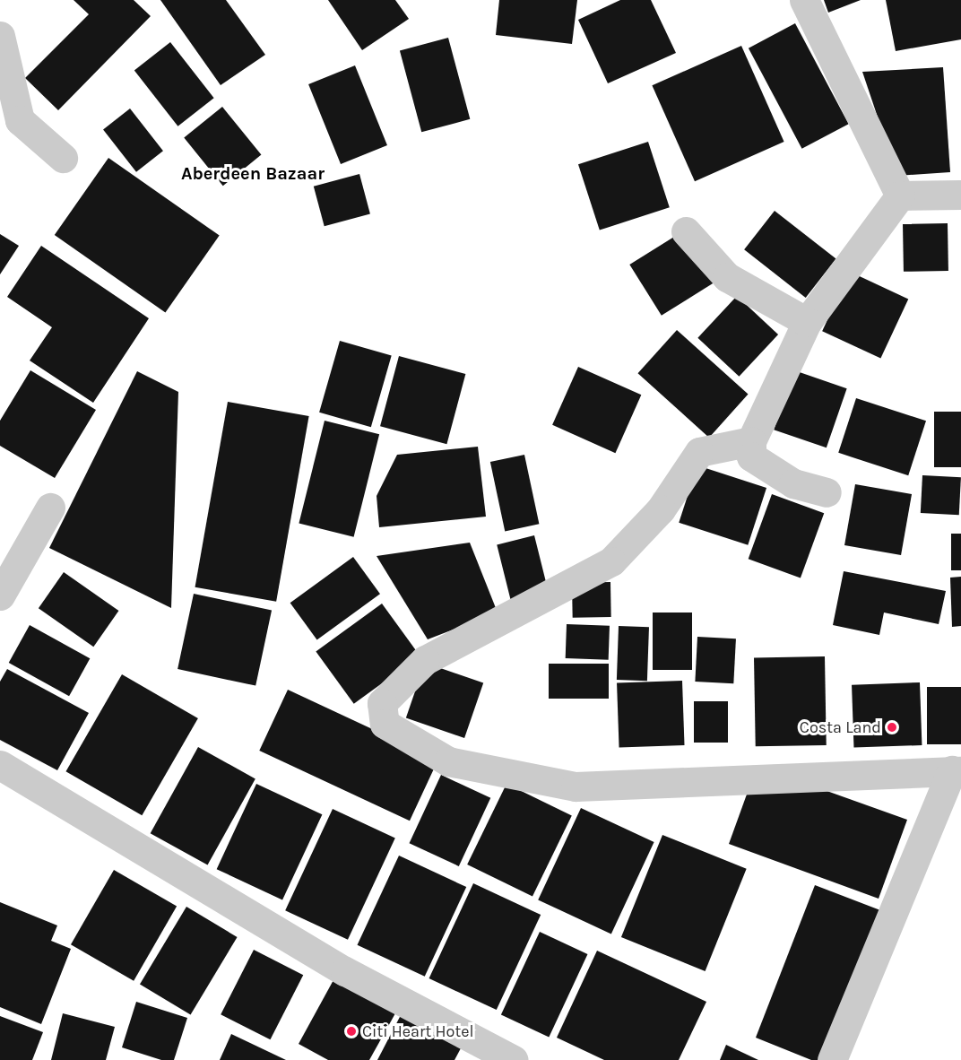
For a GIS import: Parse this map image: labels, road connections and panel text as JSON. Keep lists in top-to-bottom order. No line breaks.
{"districts":["Aberdeen Bazaar"],"places":["Costa Land","Citi Heart Hotel"]}
